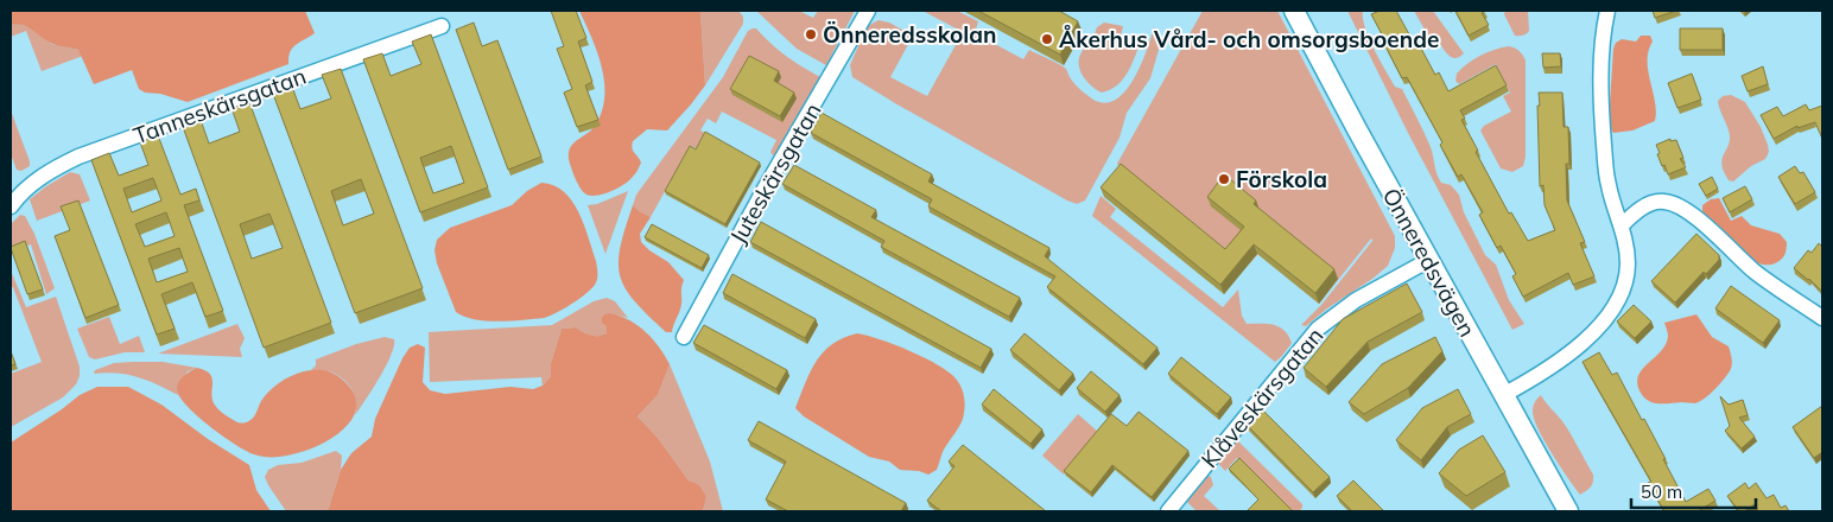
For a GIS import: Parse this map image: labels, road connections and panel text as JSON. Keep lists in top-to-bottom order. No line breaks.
{"streets":{"street":["Tanneskärsgatan","Juteskärsgatan","Önneredsvägen","Klåveskärsgatan"]},"crossings":[["Önneredsvägen","Klåveskärsgatan"]],"places":["Önneredsskolan","Åkerhus Vård- och omsorgsboende","Förskola"],"scale_bar":"50 m"}
